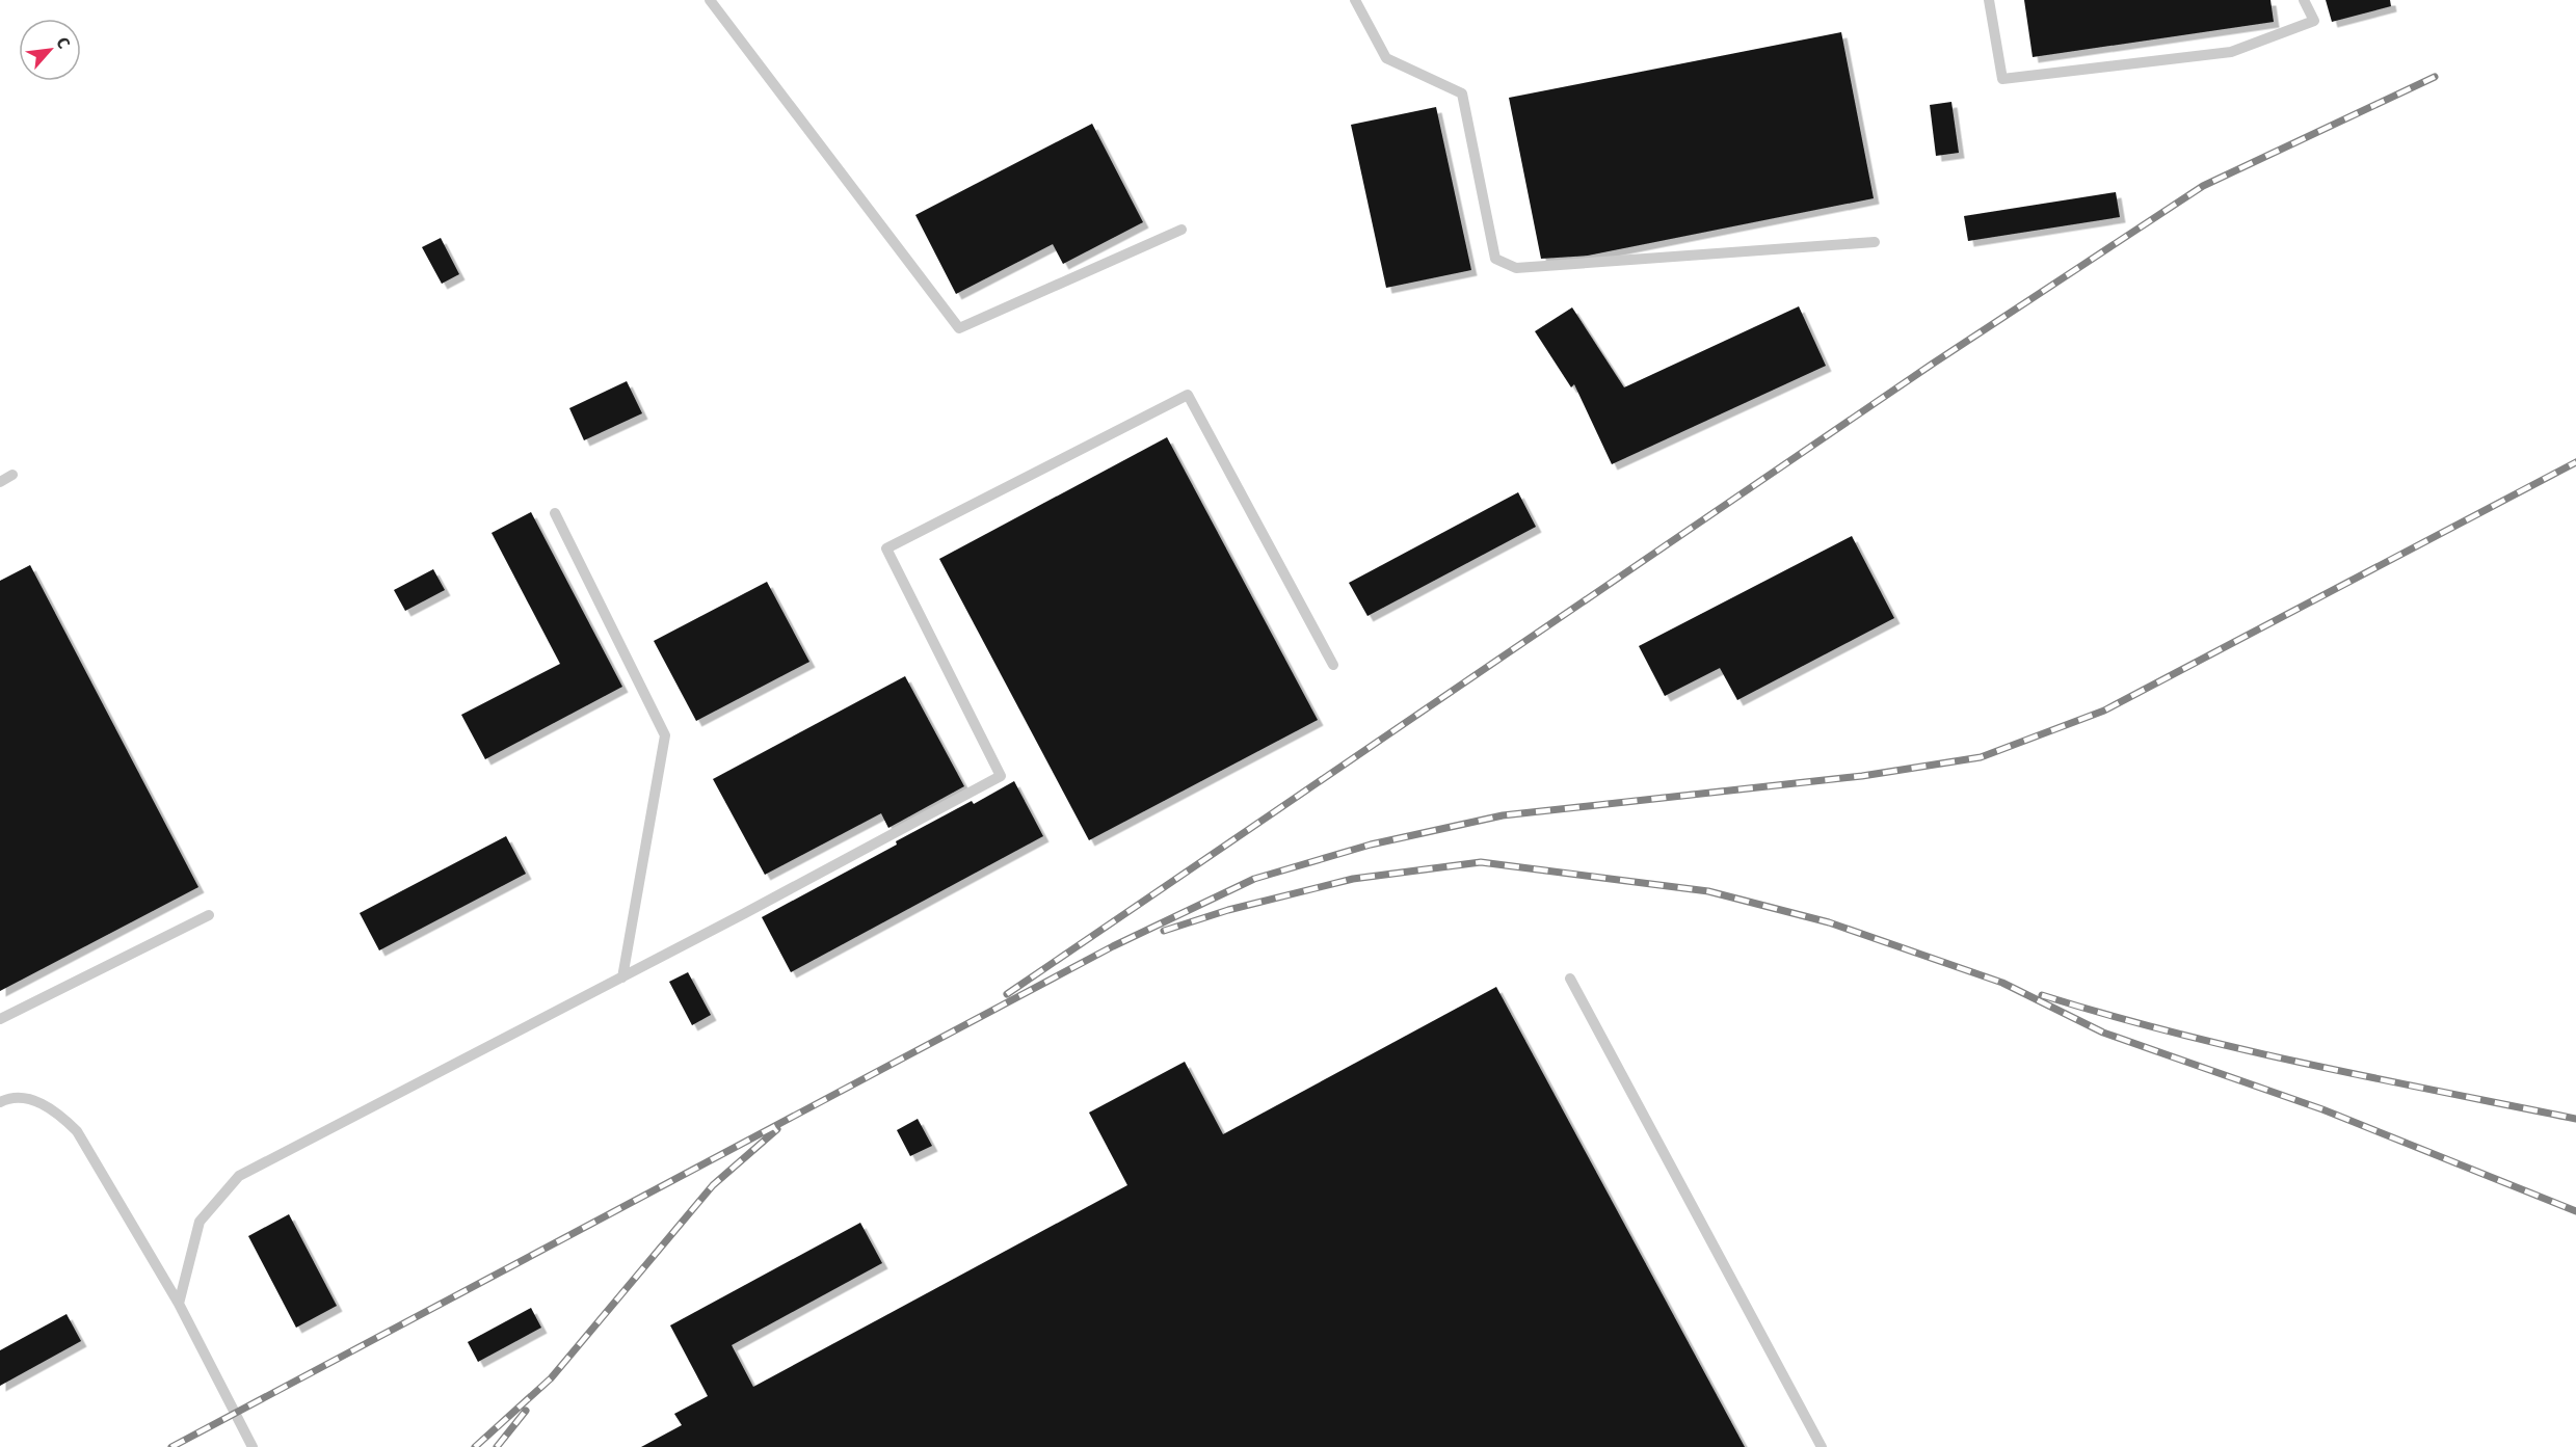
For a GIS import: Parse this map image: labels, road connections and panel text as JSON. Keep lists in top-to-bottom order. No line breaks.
{"north":"top right"}
